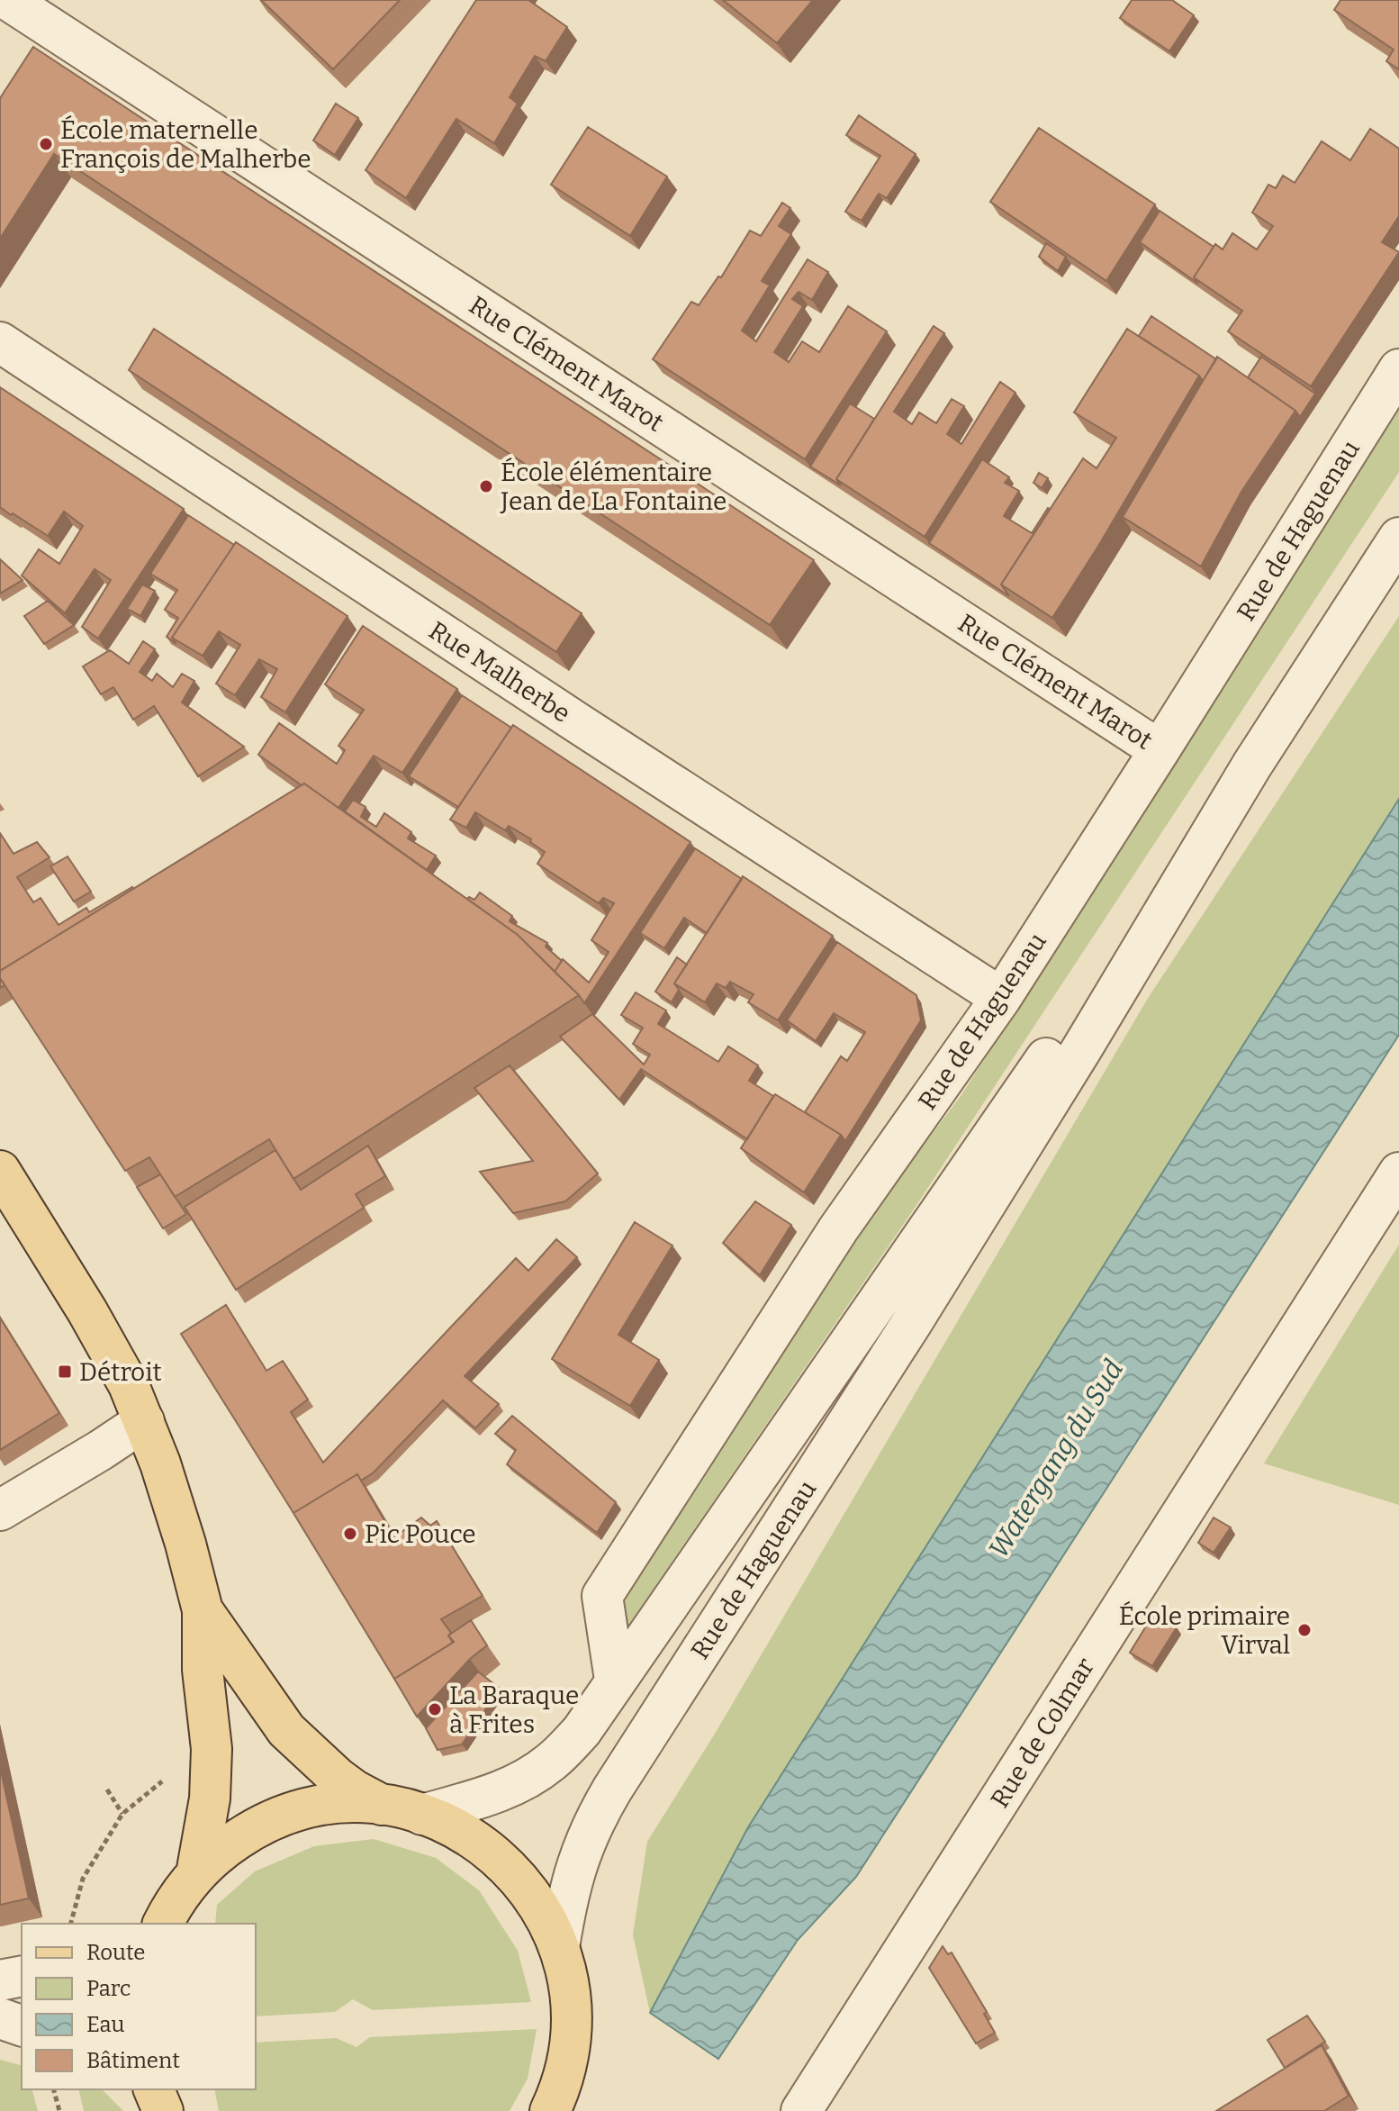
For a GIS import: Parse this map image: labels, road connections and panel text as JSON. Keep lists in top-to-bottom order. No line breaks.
{"streets":{"street":["Rue Clément Marot","Rue de Haguenau","Rue Malherbe","Rue de Colmar"]},"crossings":[["Rue Clément Marot","Rue de Haguenau"],["Rue de Haguenau","Rue Malherbe"]],"water":["Watergang du Sud"],"places":{"other":["École maternelle François de Malherbe","École élémentaire Jean de La Fontaine","Pic Pouce","École primaire Virval","La Baraque à Frites"],"transit":["Détroit"]},"legend":["Route","Parc","Eau","Bâtiment"]}
